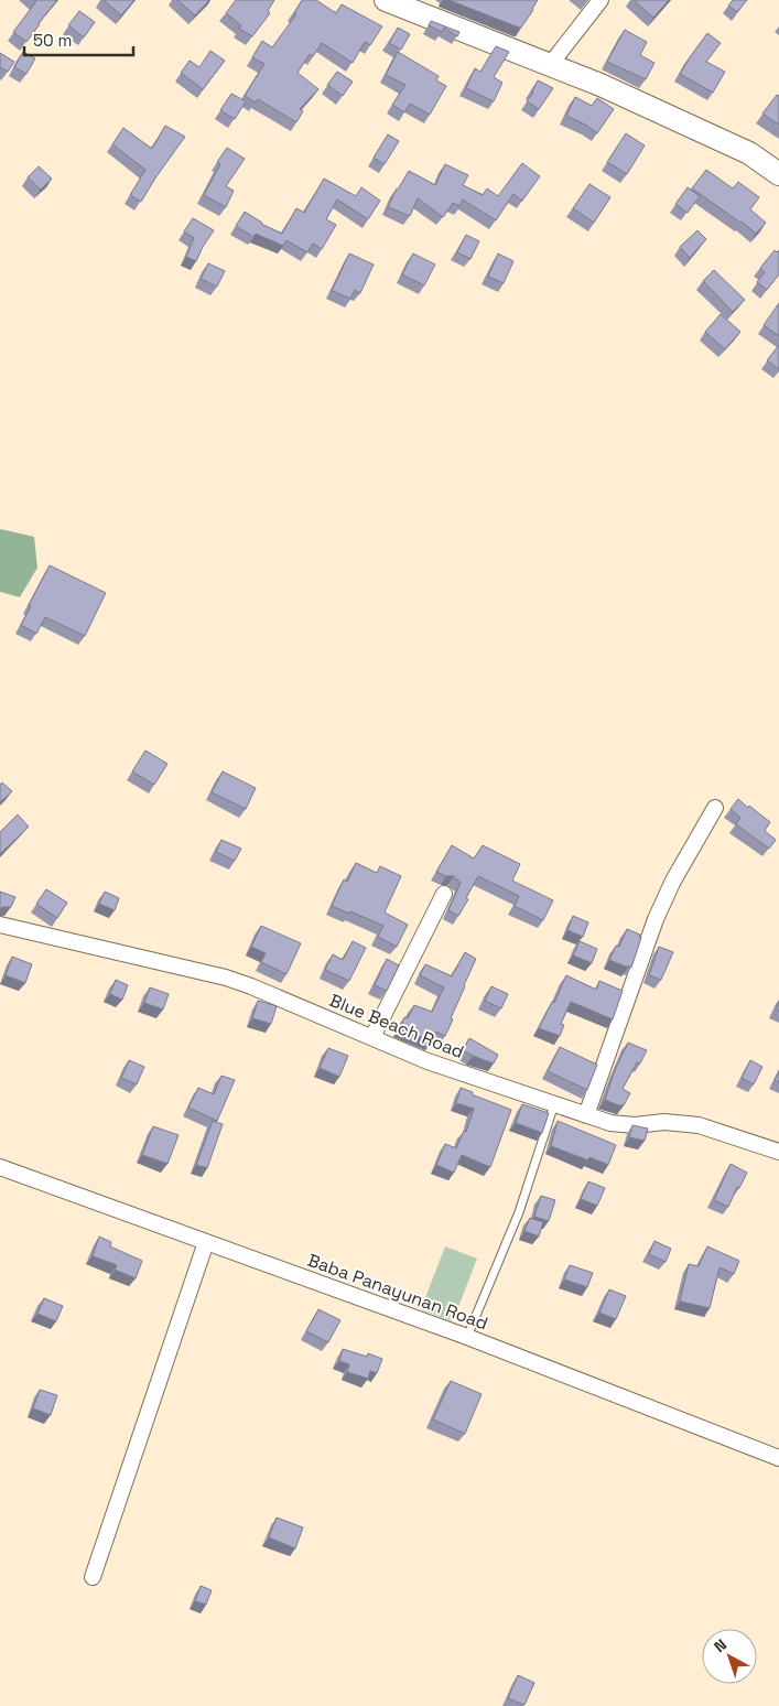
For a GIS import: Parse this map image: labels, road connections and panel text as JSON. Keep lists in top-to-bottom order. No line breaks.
{"streets":{"street":["Blue Beach Road","Baba Panayunan Road"]},"scale_bar":"50 m","north":"top left"}
